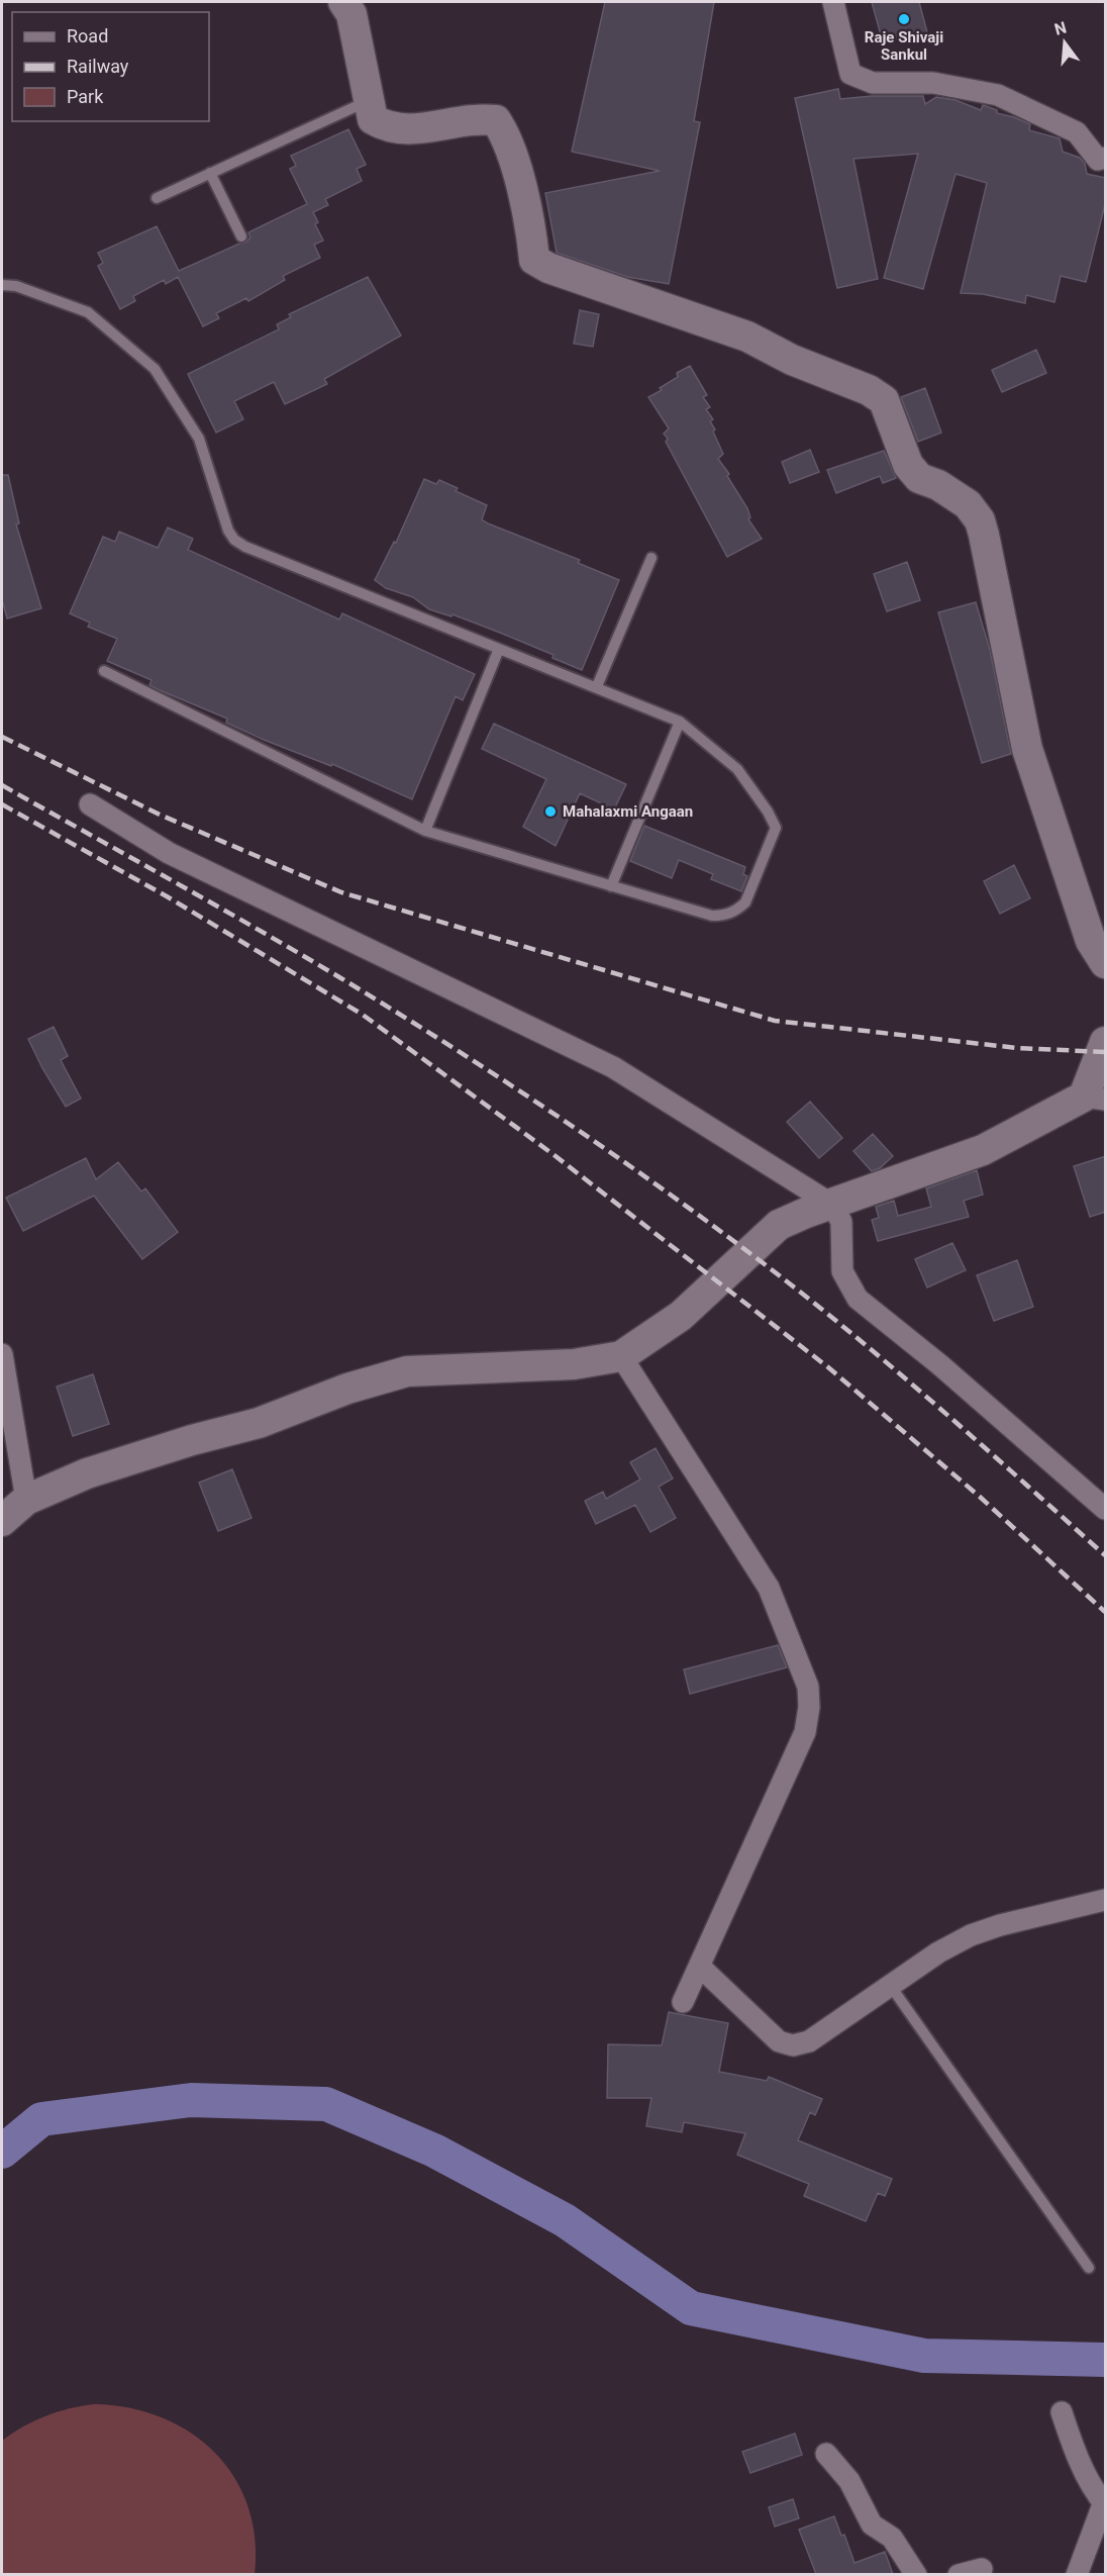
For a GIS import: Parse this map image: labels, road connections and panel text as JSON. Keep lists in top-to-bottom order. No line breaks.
{"places":["Raje Shivaji Sankul","Mahalaxmi Angaan"],"legend":["Road","Railway","Park"],"north":"top"}
